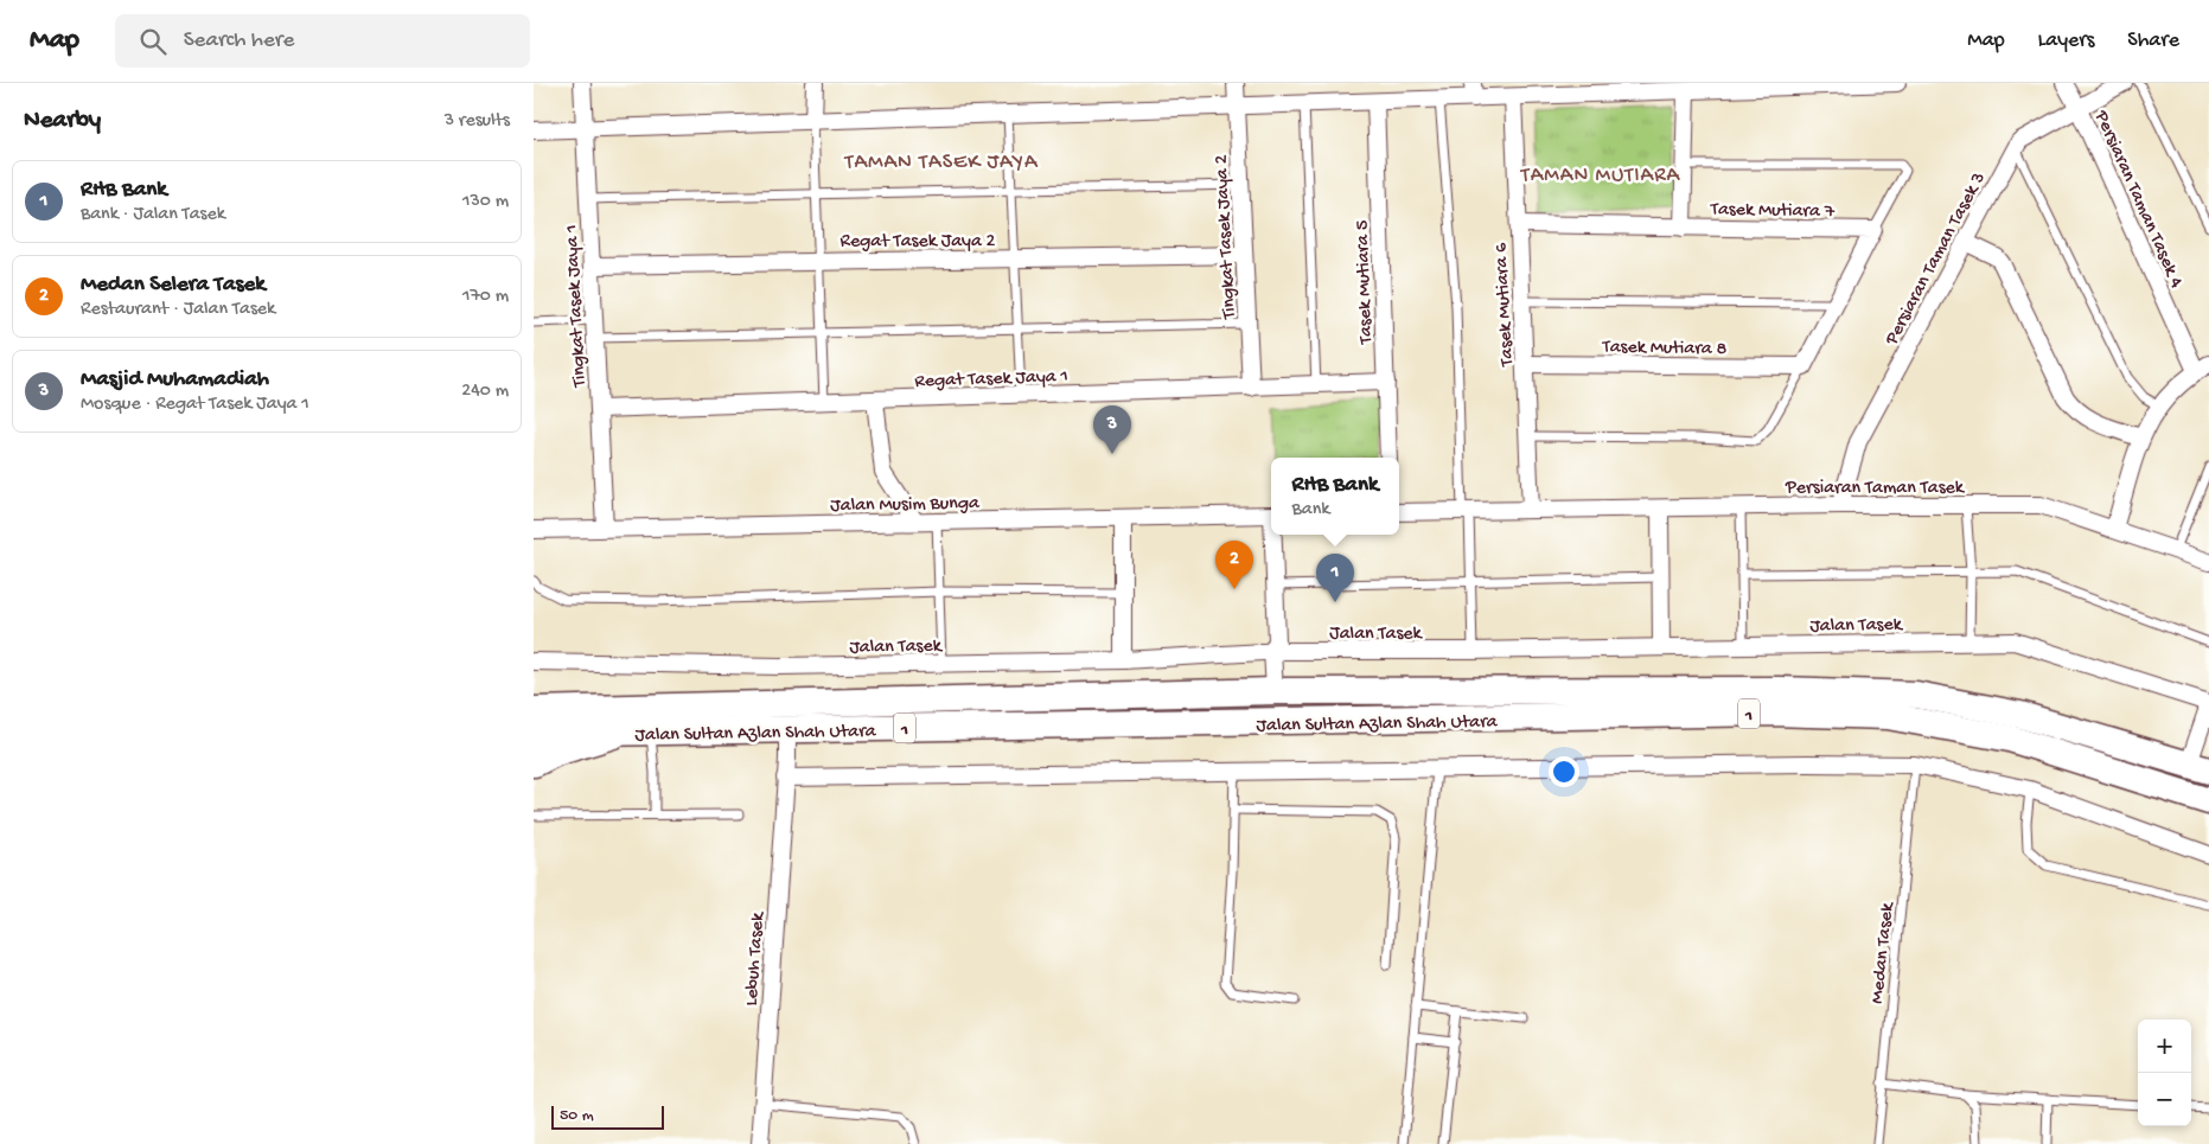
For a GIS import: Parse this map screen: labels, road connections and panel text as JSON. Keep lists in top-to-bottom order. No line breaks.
{"streets":{"main road":["1","Jalan Sultan Azlan Shah Utara"],"street":["Persiaran Taman Tasek 4","Tasek Mutiara 7","Tingkat Tasek Jaya 2","Regat Tasek Jaya 2","Persiaran Taman Tasek 3","Tasek Mutiara 5","Tasek Mutiara 6","Tingkat Tasek Jaya 1","Tasek Mutiara 8","Regat Tasek Jaya 1","Persiaran Taman Tasek","Jalan Musim Bunga","Jalan Tasek","Lebuh Tasek"],"lane":["Medan Tasek"]},"crossings":[["Persiaran Taman Tasek 4","Persiaran Taman Tasek 3"],["Tasek Mutiara 7","Tasek Mutiara 6"],["Tingkat Tasek Jaya 2","Regat Tasek Jaya 2"],["Tingkat Tasek Jaya 2","Regat Tasek Jaya 1"],["Regat Tasek Jaya 2","Tingkat Tasek Jaya 1"],["Persiaran Taman Tasek 3","Persiaran Taman Tasek"],["Tasek Mutiara 5","Regat Tasek Jaya 1"],["Tasek Mutiara 6","Tasek Mutiara 8"],["Tasek Mutiara 6","Persiaran Taman Tasek"],["Tingkat Tasek Jaya 1","Regat Tasek Jaya 1"],["Tingkat Tasek Jaya 1","Jalan Musim Bunga"],["Jalan Sultan Azlan Shah Utara","Lebuh Tasek"]],"districts":["TAMAN TASEK JAYA","TAMAN MUTIARA"],"scale_bar":"50 m","page":{"header":"Map","search":"Search here","nav":["Map","Layers","Share"],"heading":["Nearby","3 results"],"list":[{"mark":"1","name":"RHB Bank","note":"Bank · Jalan Tasek","value":"130 m"},{"mark":"2","name":"Medan Selera Tasek","note":"Restaurant · Jalan Tasek","value":"170 m"},{"mark":"3","name":"Masjid Muhamadiah","note":"Mosque · Regat Tasek Jaya 1","value":"240 m"}],"pins":["3","2","1"],"popup":["RHB Bank","Bank"],"map_buttons":["+","−"],"scale":"50 m"}}
